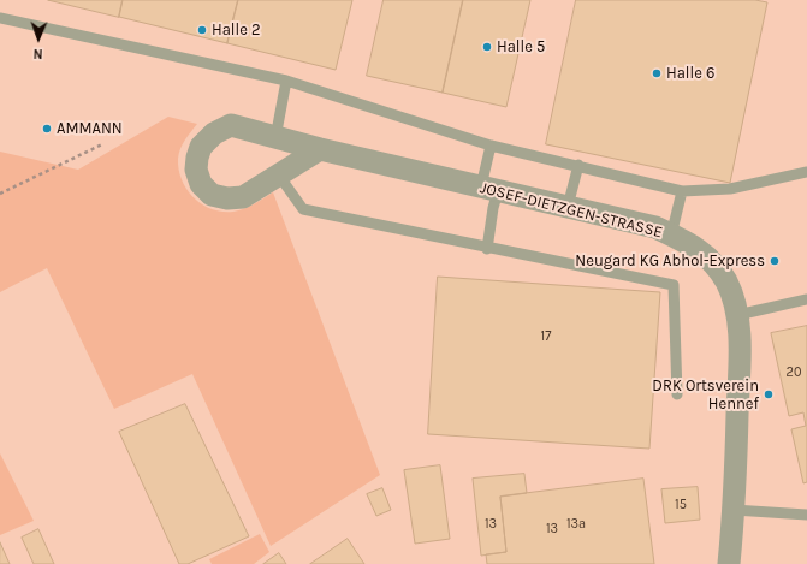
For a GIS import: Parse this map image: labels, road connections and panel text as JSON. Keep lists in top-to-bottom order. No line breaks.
{"streets":{"street":["JOSEF-DIETZGEN-STRASSE"]},"places":["Halle 2","Halle 5","Halle 6","AMMANN","Neugard KG Abhol-Express","DRK Ortsverein Hennef"],"house_numbers":["17","20","15","13","13a","13"],"north":"bottom"}
